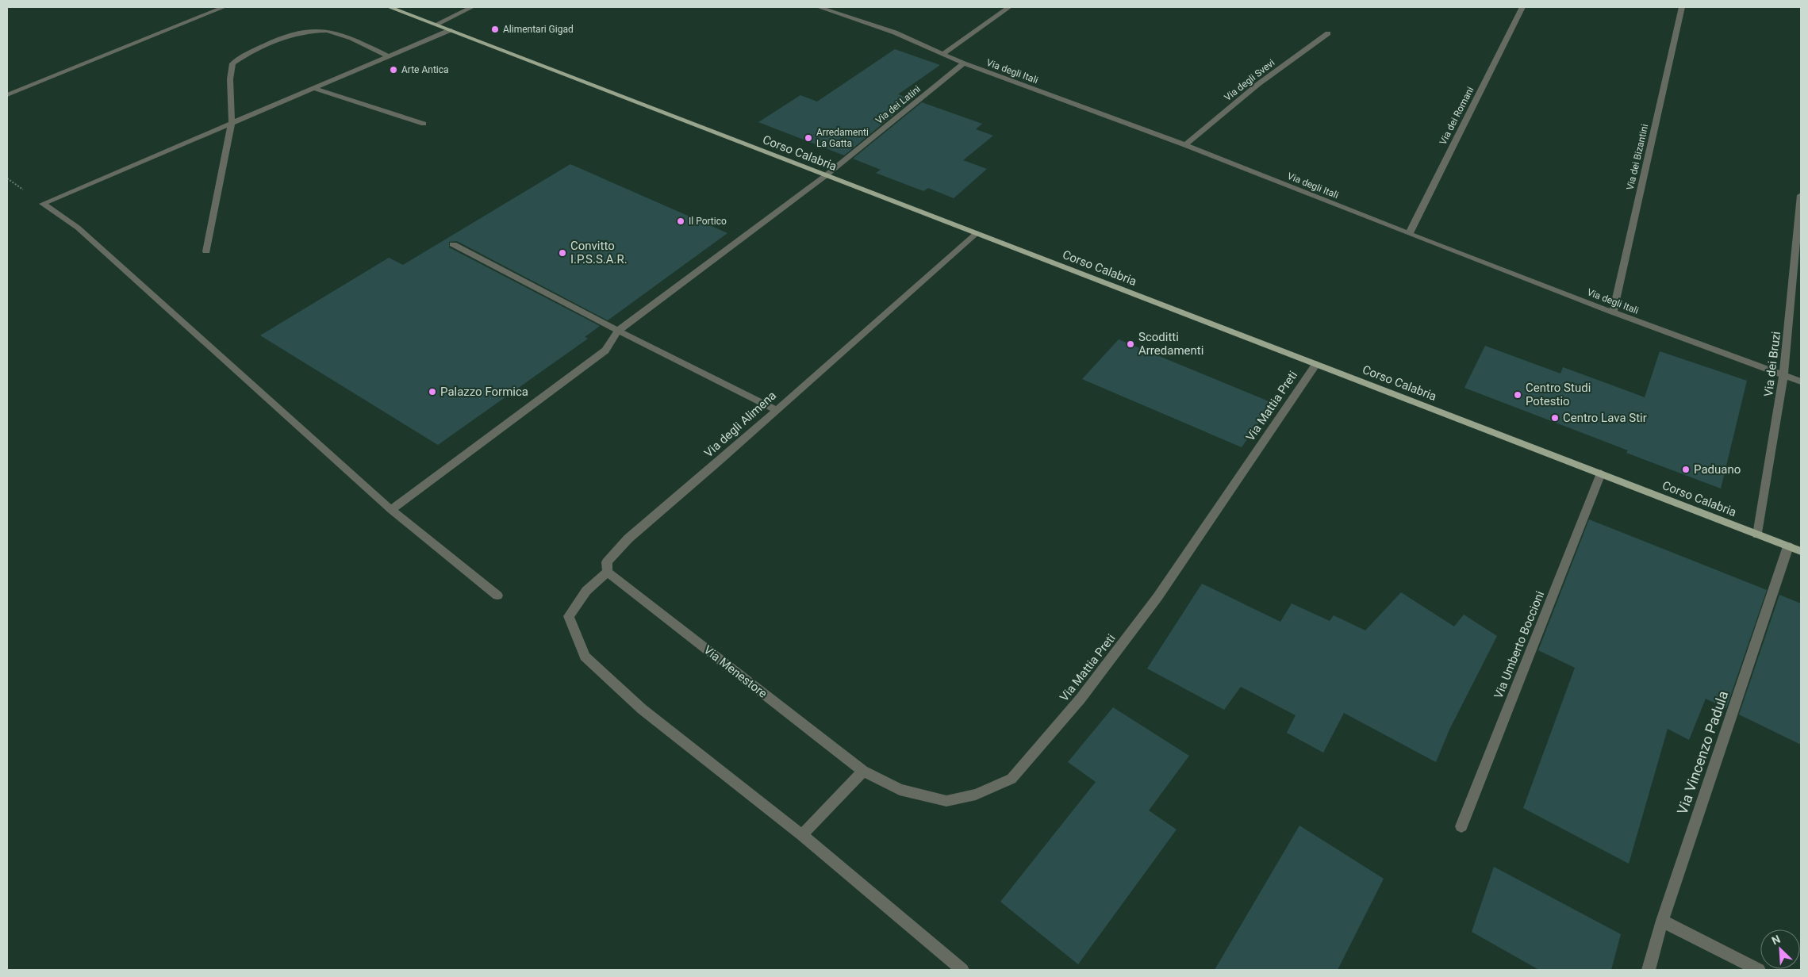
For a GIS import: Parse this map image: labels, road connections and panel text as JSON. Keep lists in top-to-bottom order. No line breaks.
{"streets":{"main road":["Corso Calabria"],"street":["Via degli Itali","Via degli Svevi","Via dei Latini","Via dei Romani","Via dei Bizantini","Via dei Bruzi","Via Mattia Preti","Via degli Alimena","Via Umberto Boccioni","Via Menestore","Via Vincenzo Padula"]},"crossings":[["Via degli Itali","Via degli Svevi"],["Via degli Itali","Via dei Latini"],["Via degli Itali","Via dei Romani"],["Via degli Itali","Via dei Bizantini"],["Via degli Itali","Via dei Bruzi"],["Via dei Latini","Corso Calabria"],["Corso Calabria","Via dei Bruzi"],["Corso Calabria","Via Mattia Preti"],["Corso Calabria","Via degli Alimena"],["Corso Calabria","Via Umberto Boccioni"],["Corso Calabria","Via Vincenzo Padula"],["Via Mattia Preti","Via Menestore"],["Via degli Alimena","Via Menestore"]],"places":["Alimentari Gigad","Arte Antica","Arredamenti La Gatta","Il Portico","Convitto I.P.S.S.A.R.","Scoditti Arredamenti","Palazzo Formica","Centro Studi Potestio","Centro Lava Stir","Paduano"],"north":"top left"}
